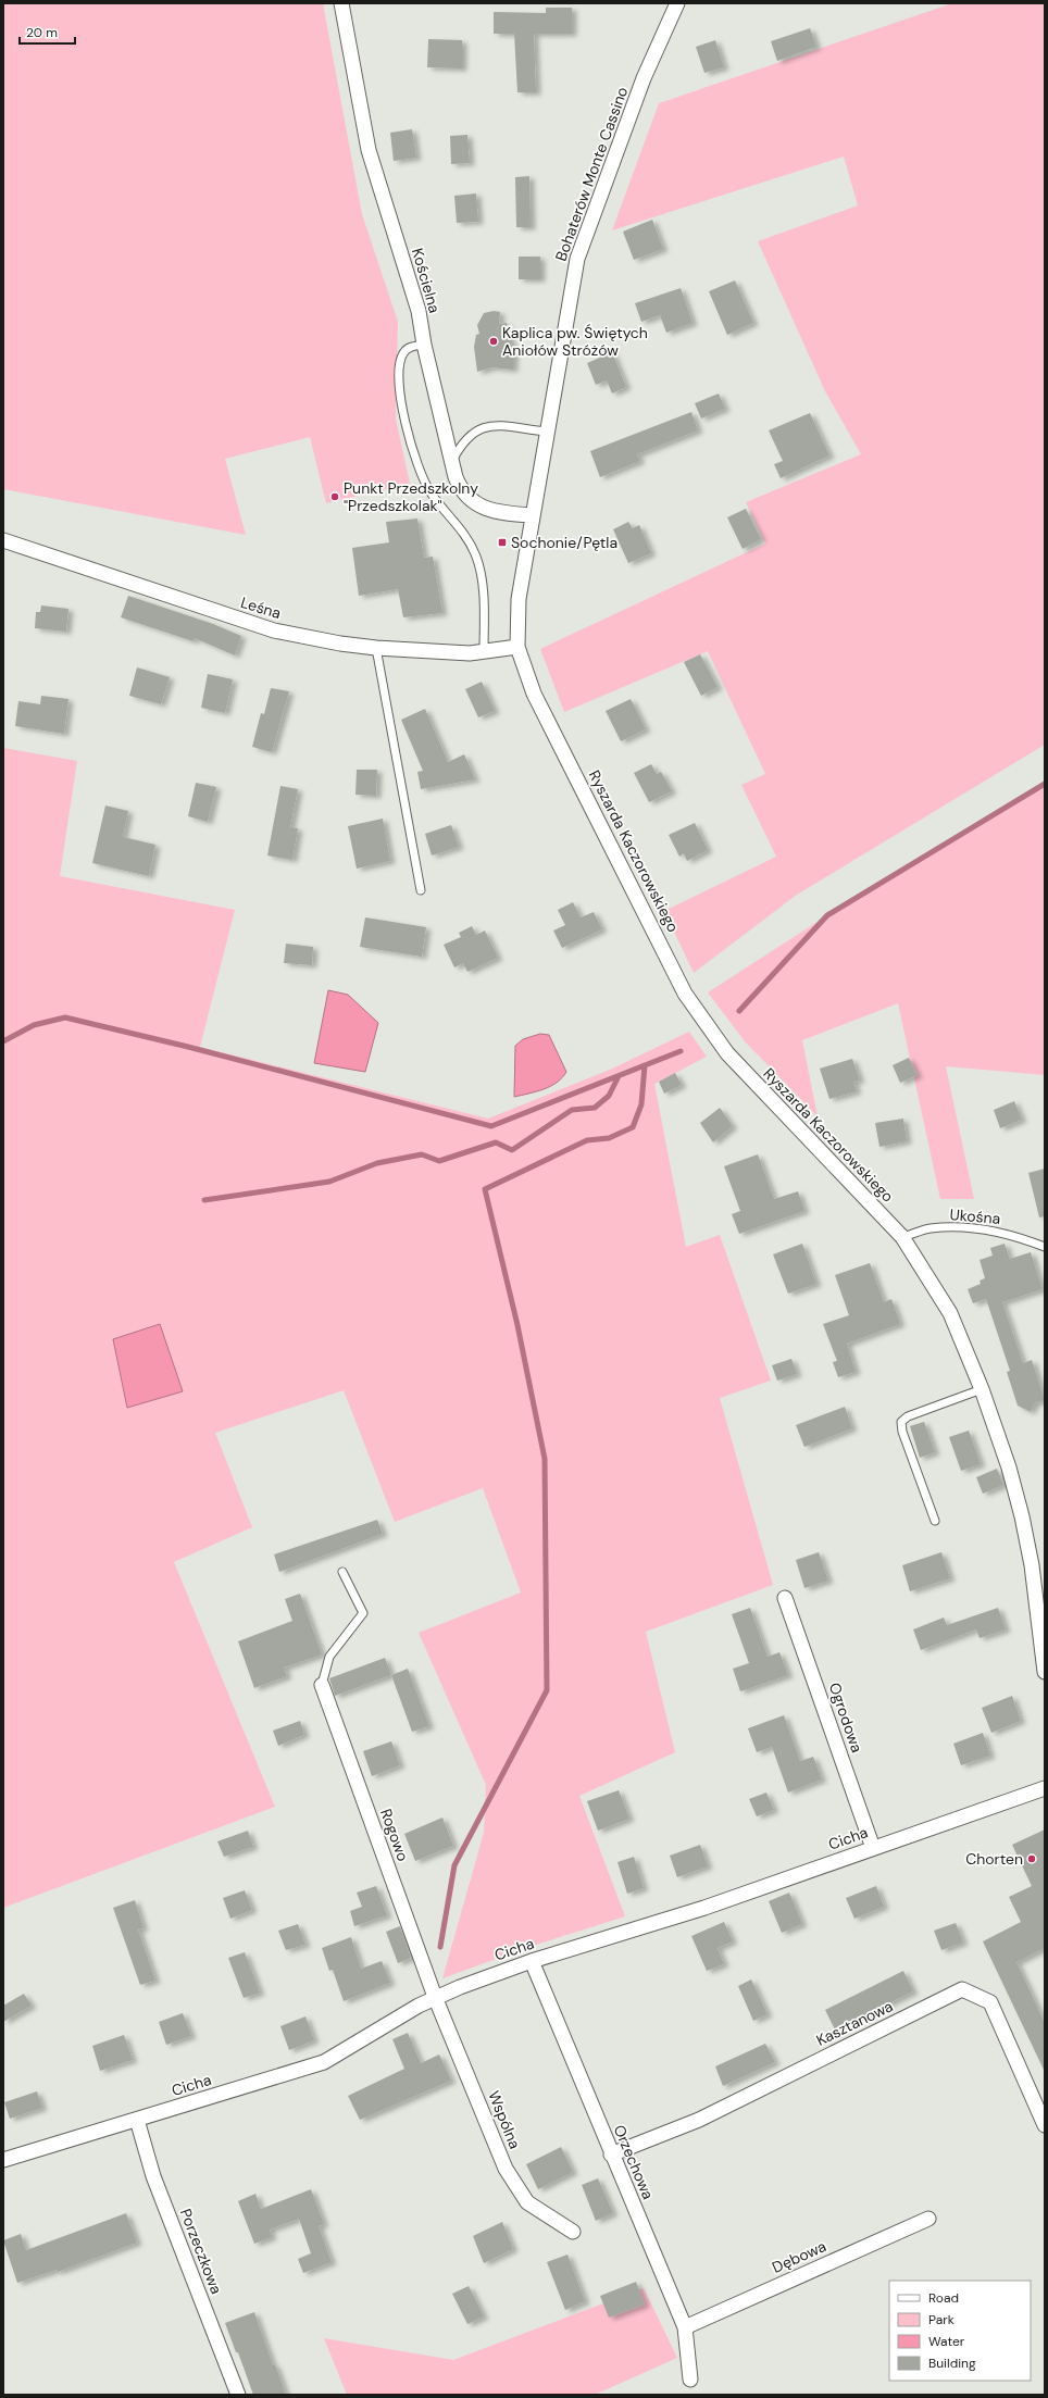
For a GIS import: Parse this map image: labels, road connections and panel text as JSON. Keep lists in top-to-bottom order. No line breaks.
{"streets":{"street":["Bohaterów Monte Cassino","Kościelna","Leśna","Ryszarda Kaczorowskiego","Ogrodowa","Rogowo","Cicha","Kasztanowa","Wspólna","Orzechowa","Porzeczkowa","Dębowa"],"lane":["Ukośna"]},"crossings":[["Bohaterów Monte Cassino","Kościelna"],["Bohaterów Monte Cassino","Leśna"],["Bohaterów Monte Cassino","Ryszarda Kaczorowskiego"],["Leśna","Ryszarda Kaczorowskiego"],["Ryszarda Kaczorowskiego","Ukośna"],["Ogrodowa","Cicha"],["Rogowo","Cicha"],["Rogowo","Wspólna"],["Cicha","Wspólna"],["Cicha","Orzechowa"],["Cicha","Porzeczkowa"],["Kasztanowa","Orzechowa"],["Orzechowa","Dębowa"]],"places":{"other":["Kaplica pw. Świętych Aniołów Stróżów","Punkt Przedszkolny \"Przedszkolak\"","Chorten"],"transit":["Sochonie/Pętla"]},"legend":["Road","Park","Water","Building"],"scale_bar":"20 m"}
